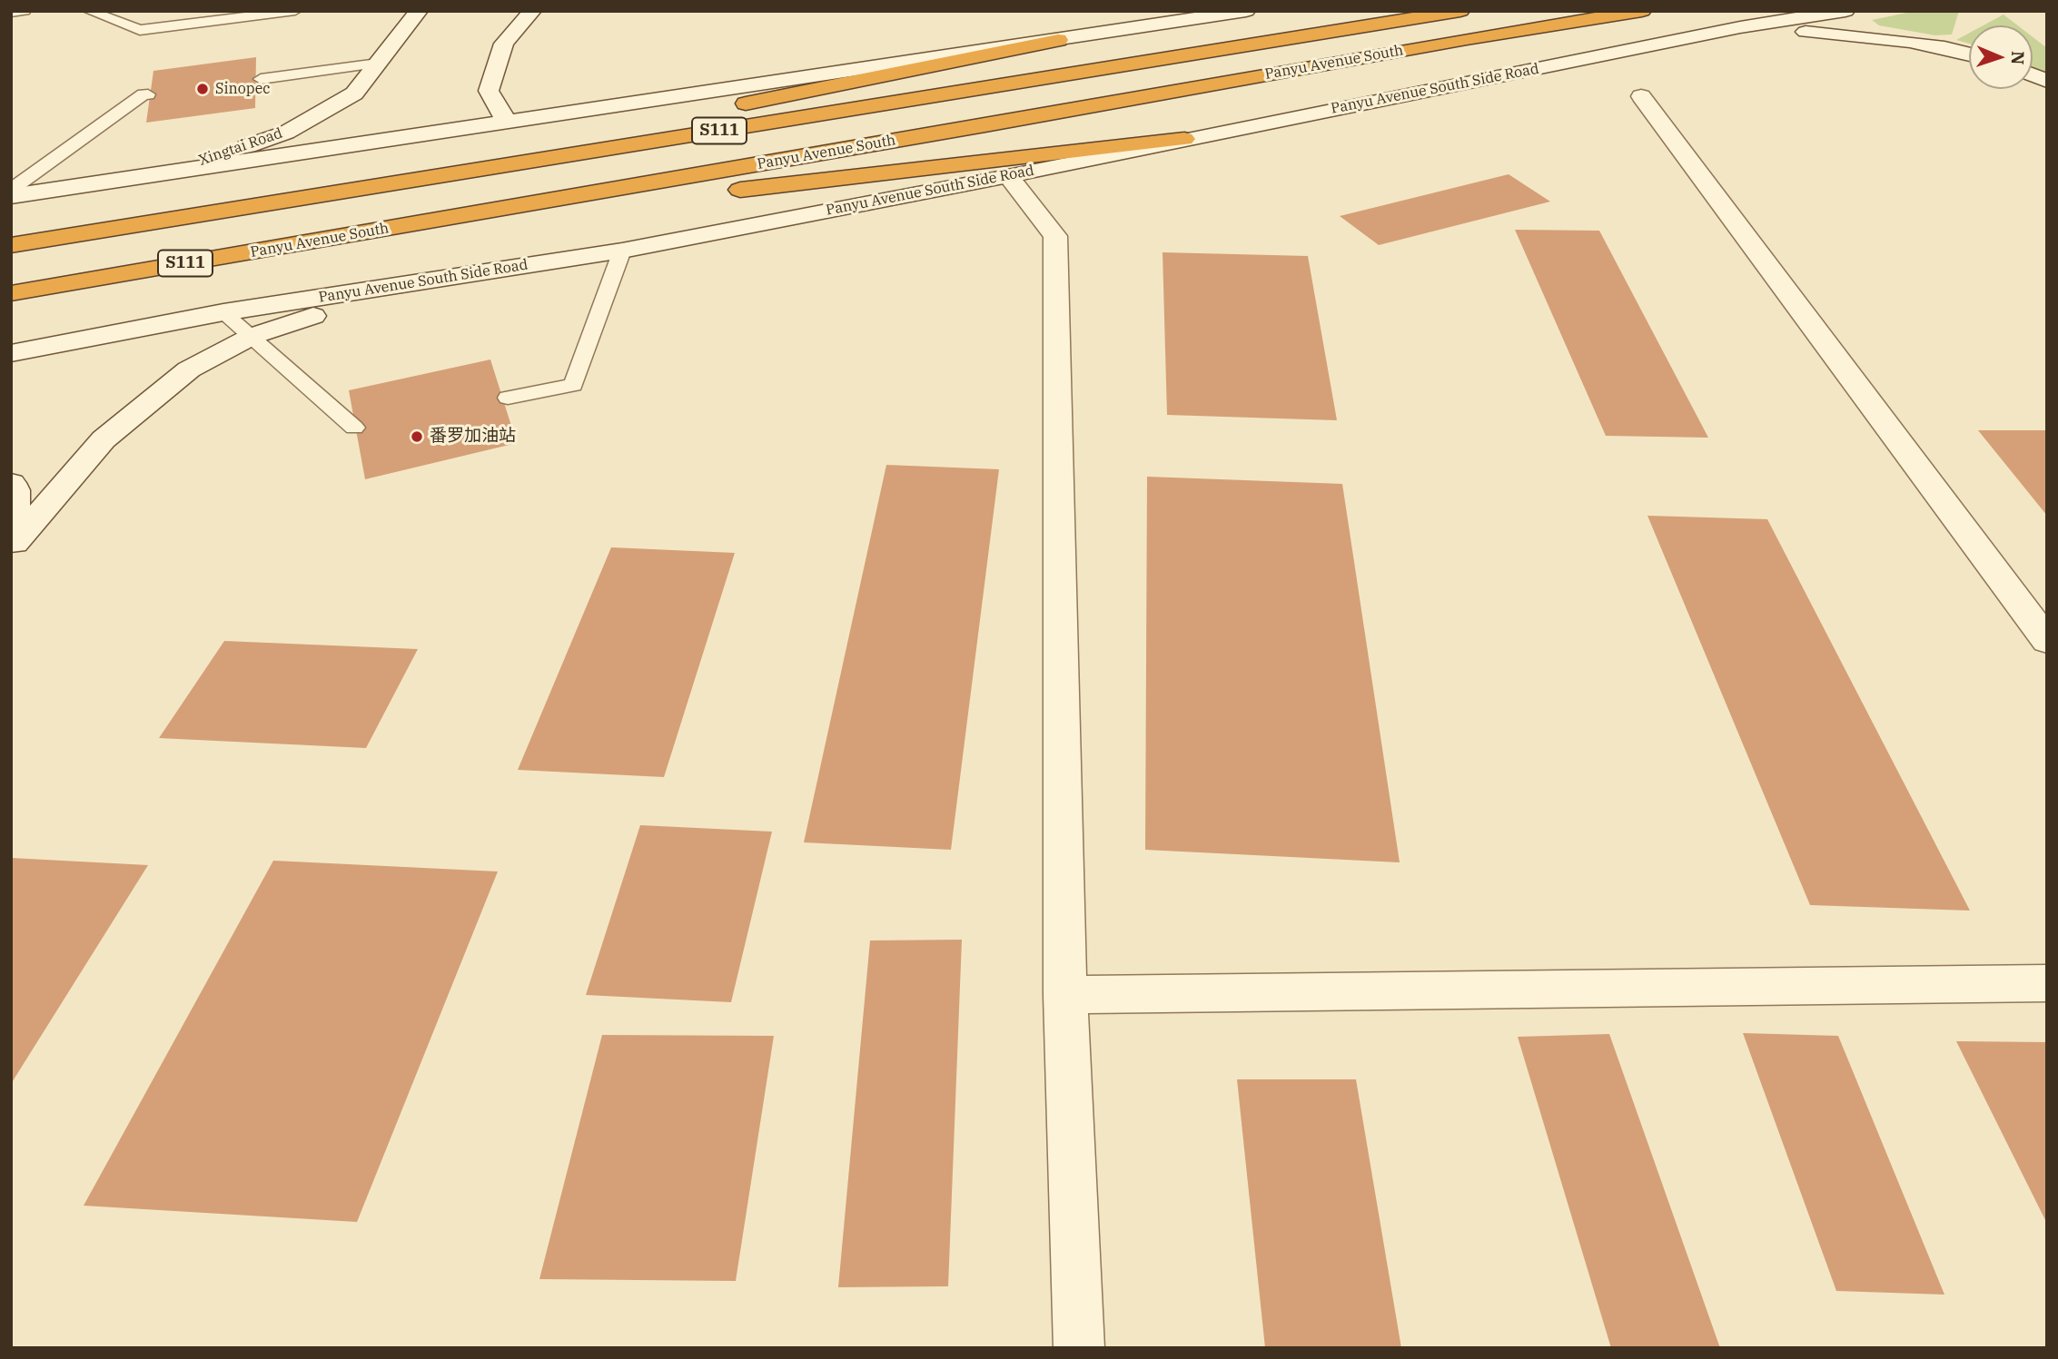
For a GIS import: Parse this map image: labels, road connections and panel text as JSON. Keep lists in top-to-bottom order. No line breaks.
{"streets":{"highway":["Panyu Avenue South","S111"],"main road":["Panyu Avenue South Side Road","Xingtai Road"]},"places":["Sinopec","番罗加油站"],"north":"right"}
